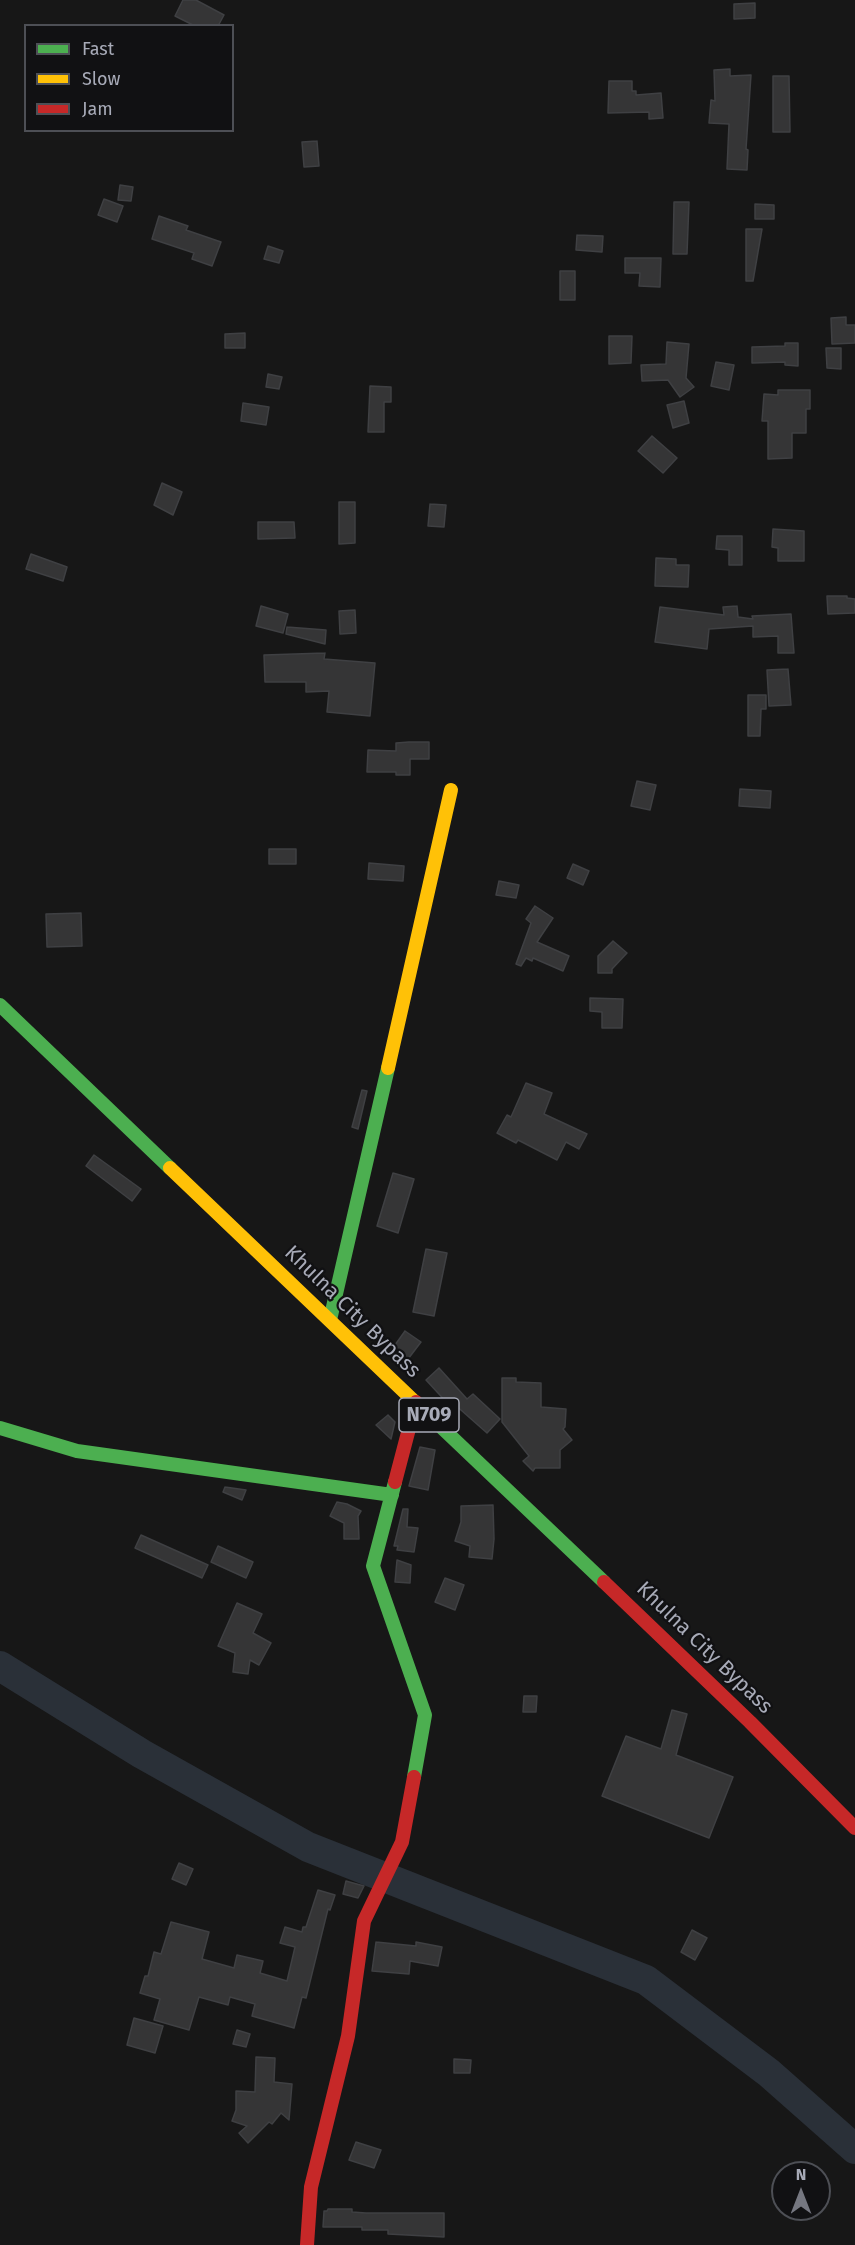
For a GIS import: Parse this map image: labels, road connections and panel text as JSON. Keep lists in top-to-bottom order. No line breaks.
{"streets":{"main road":["Khulna City Bypass","N709"]},"legend":["Fast","Slow","Jam"],"north":"top"}
